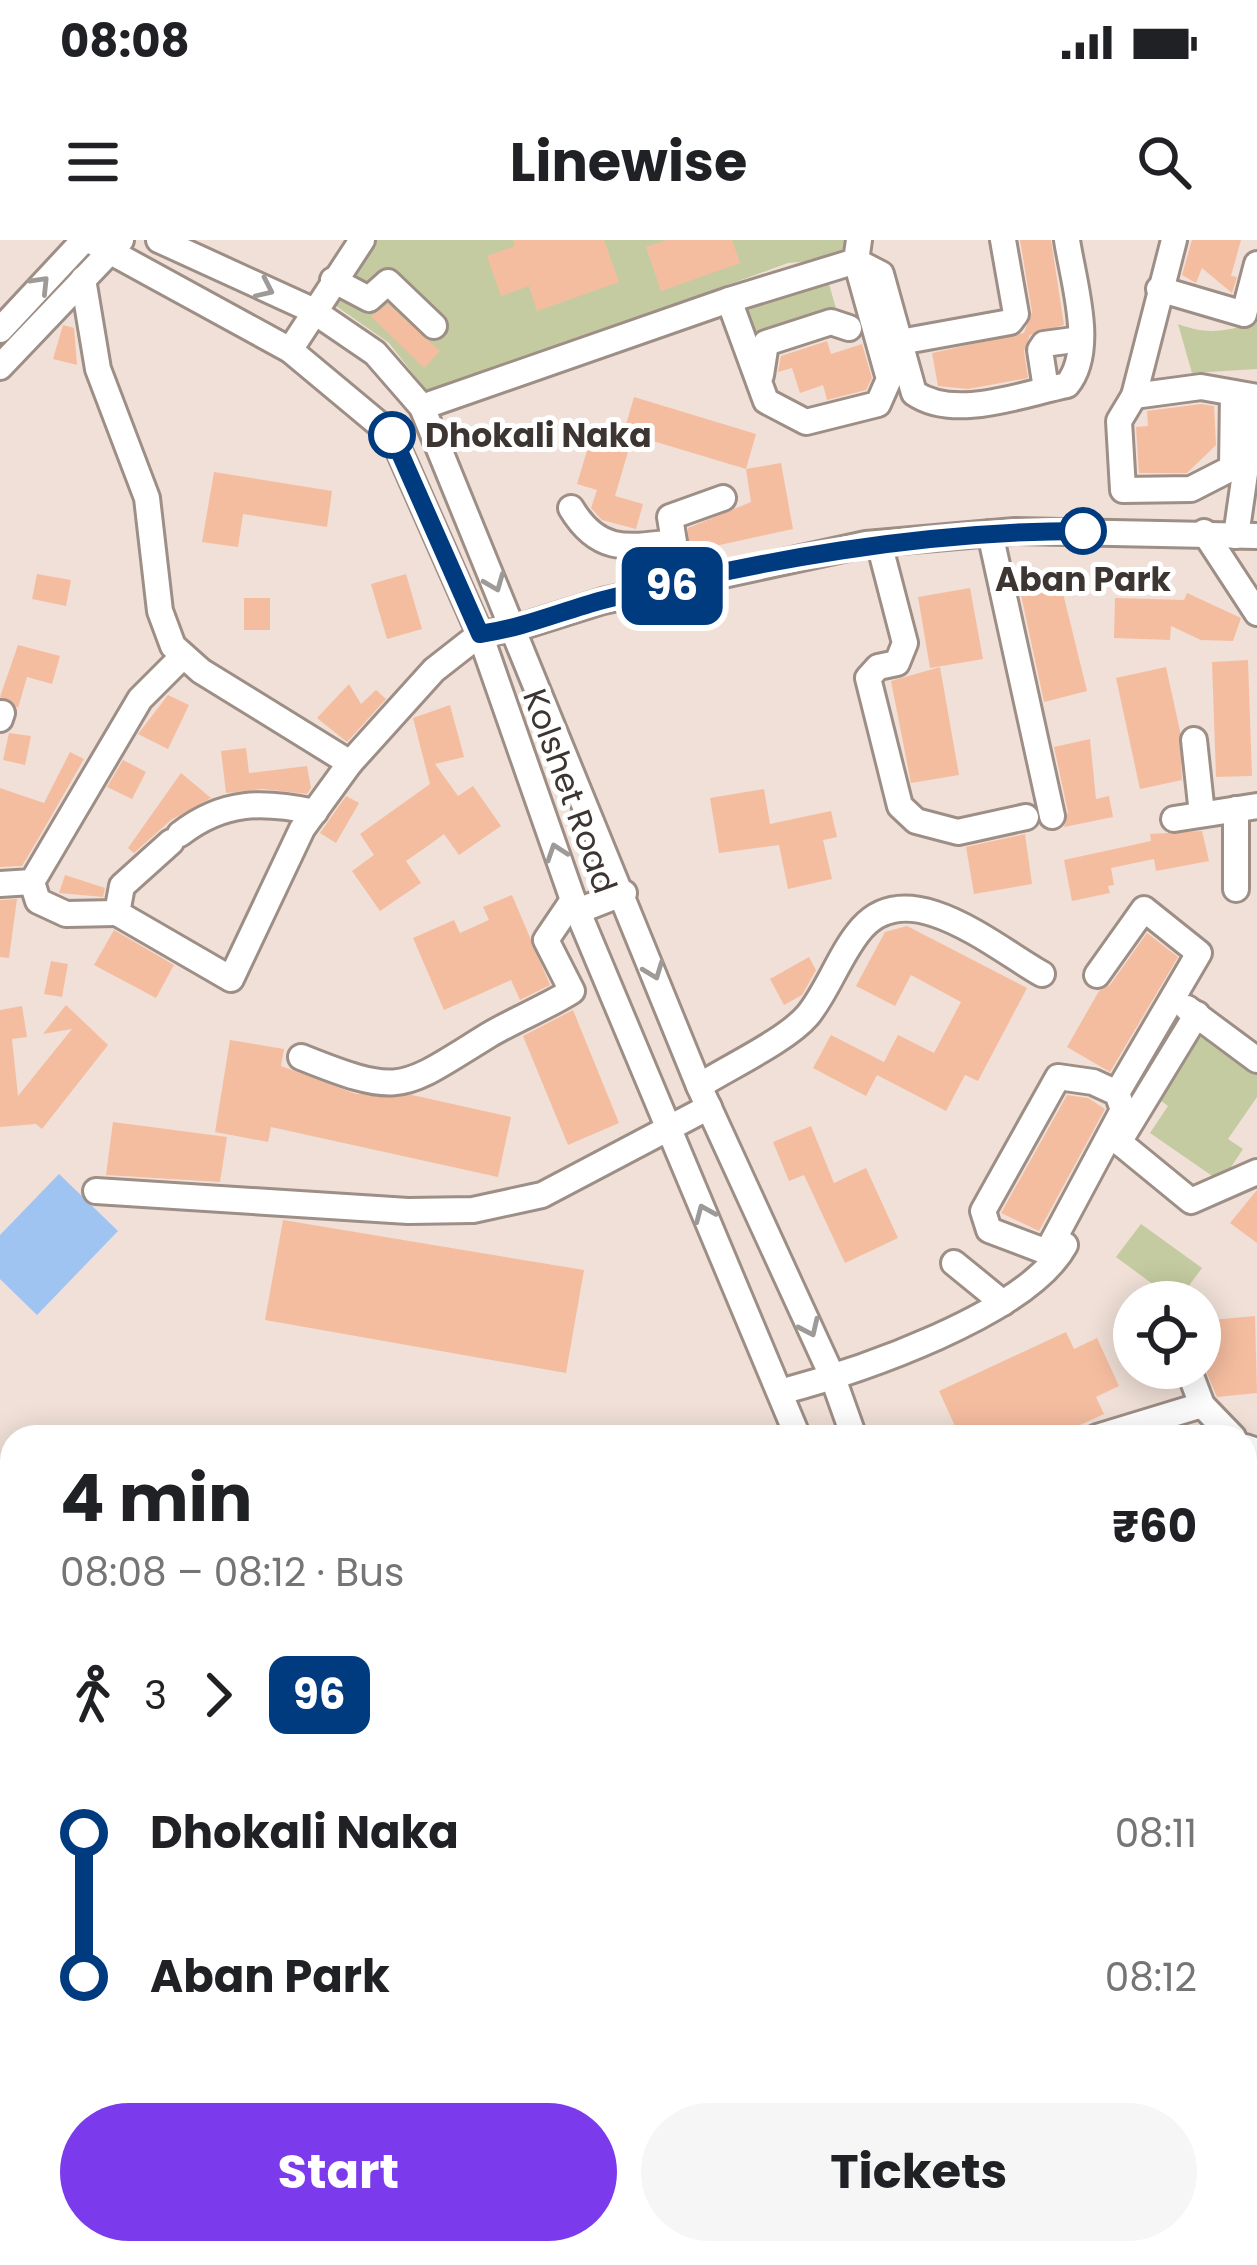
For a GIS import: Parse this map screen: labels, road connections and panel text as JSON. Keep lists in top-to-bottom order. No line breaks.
{"streets":{"street":["Kolshet Road"]},"places":["Dhokali Naka","Aban Park"],"lines":["bus line 96"],"page":{"status":"08:08","header":"Linewise","on_map":"96","heading":["4 min","08:08 – 08:12 · Bus","₹60"],"legs":["3","96"],"list":[{"name":"Dhokali Naka","value":"08:11"},{"name":"Aban Park","value":"08:12"}],"buttons":["Start","Tickets"]}}
